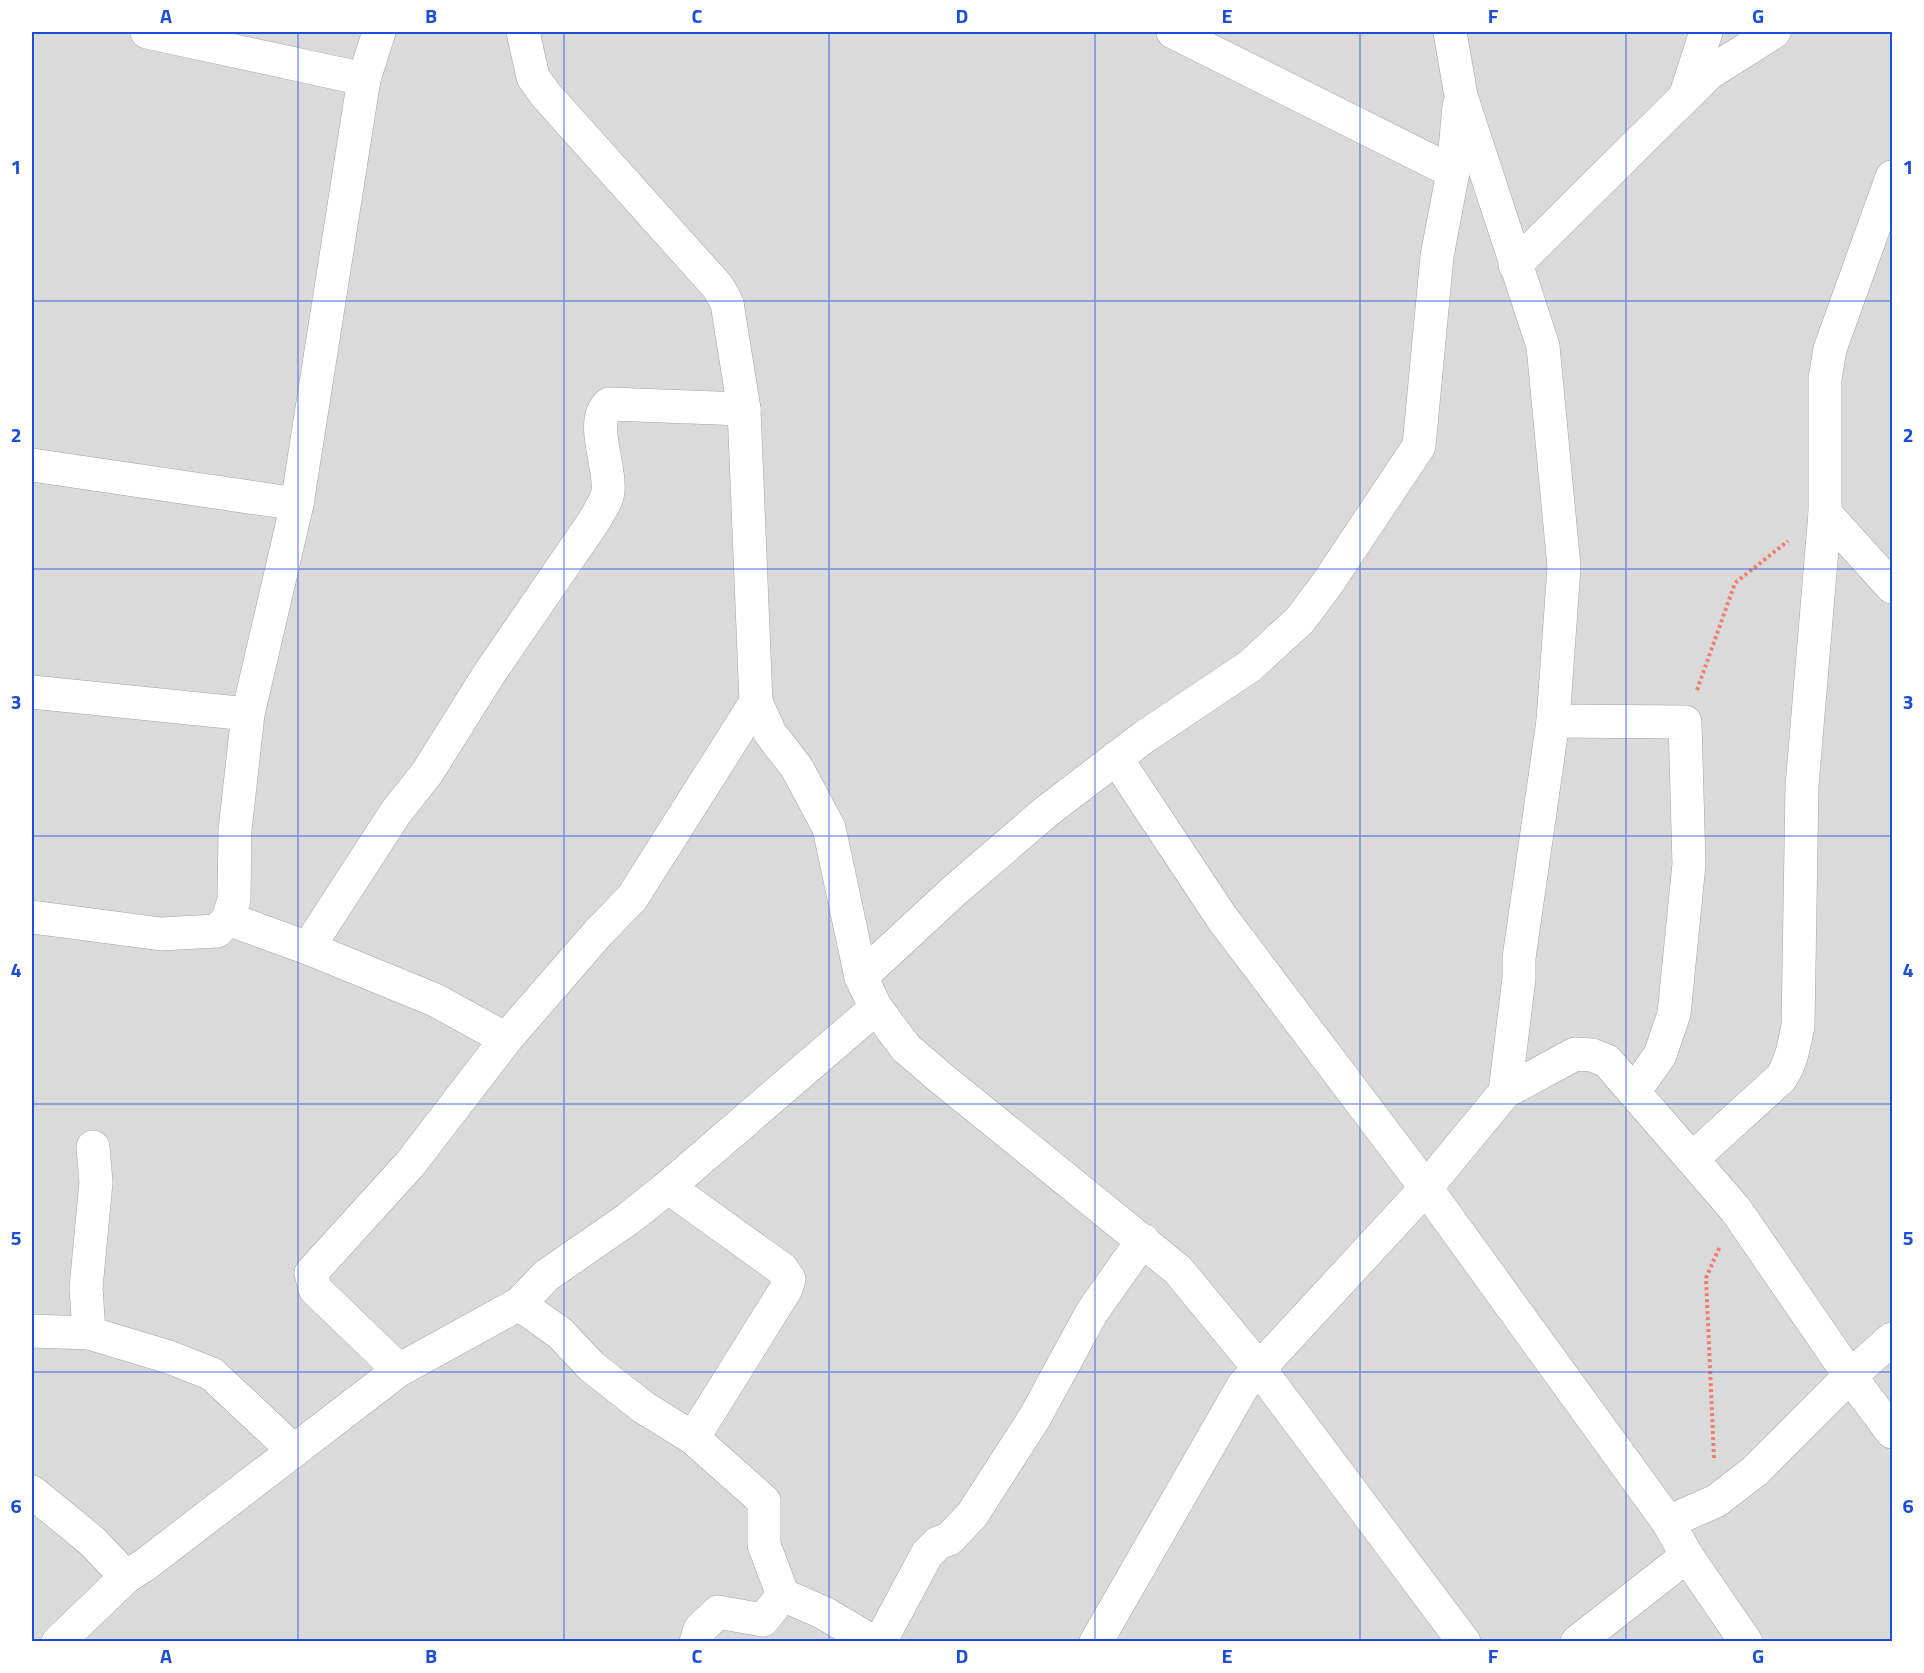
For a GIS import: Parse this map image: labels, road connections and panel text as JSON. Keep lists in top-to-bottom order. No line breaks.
{"grid":{"columns":["A","B","C","D","E","F","G"],"rows":["1","2","3","4","5","6"]}}
